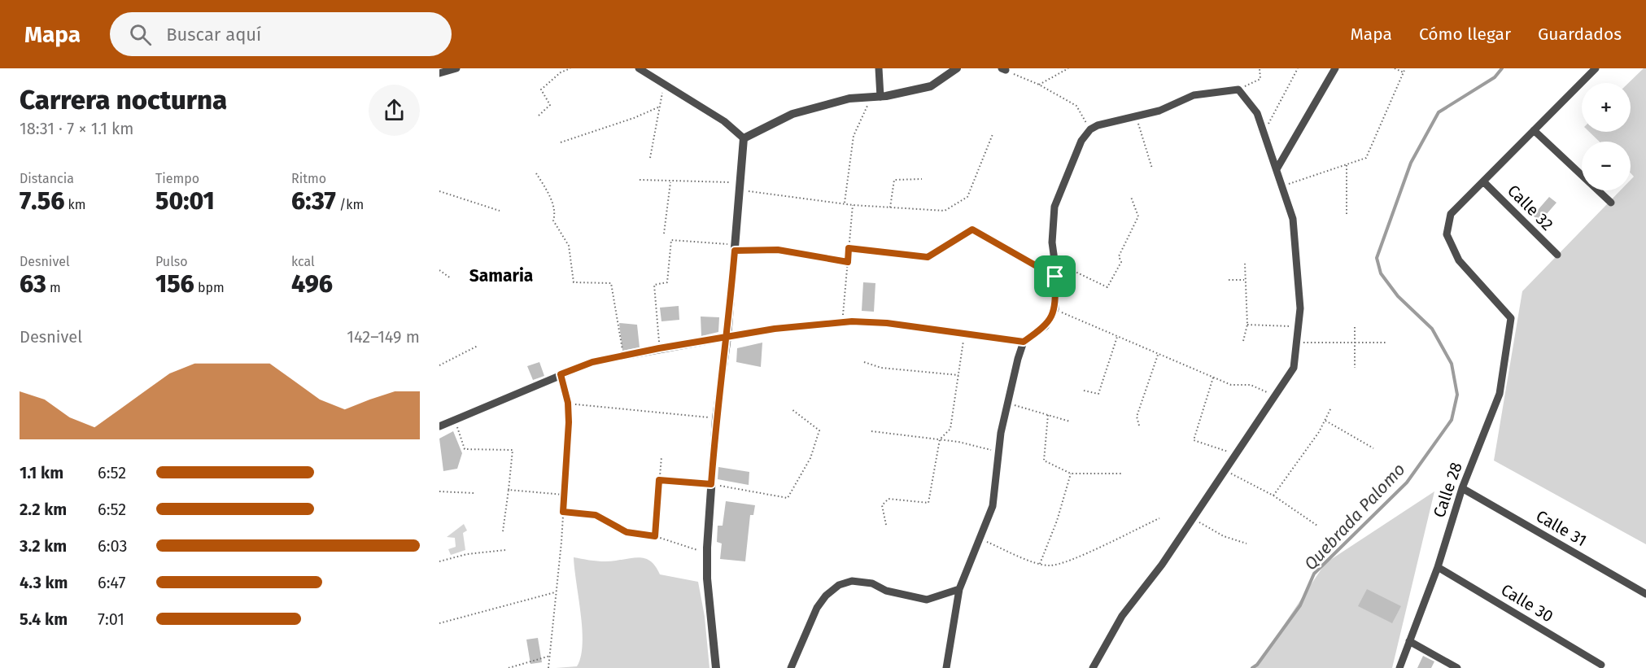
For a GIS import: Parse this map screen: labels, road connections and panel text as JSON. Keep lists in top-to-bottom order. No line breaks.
{"streets":{"street":["Calle 32","Calle 28","Calle 31","Calle 30"]},"crossings":[["Calle 32","Calle 28"],["Calle 28","Calle 31"],["Calle 28","Calle 30"]],"districts":["Samaria"],"water":["Quebrada Palomo"],"page":{"header":"Mapa","search":"Buscar aquí","nav":["Mapa","Cómo llegar","Guardados"],"heading":["Carrera nocturna","18:31 · 7 × 1.1 km"],"map_buttons":["+","−"],"stats":[["Distancia","7.56 km"],["Tiempo","50:01"],["Ritmo","6:37 /km"],["Desnivel","63 m"],["Pulso","156 bpm"],["kcal","496"]],"chart":["Desnivel","142–149 m"],"list":[{"name":"1.1 km","note":"6:52"},{"name":"2.2 km","note":"6:52"},{"name":"3.2 km","note":"6:03"},{"name":"4.3 km","note":"6:47"},{"name":"5.4 km","note":"7:01"}]}}
